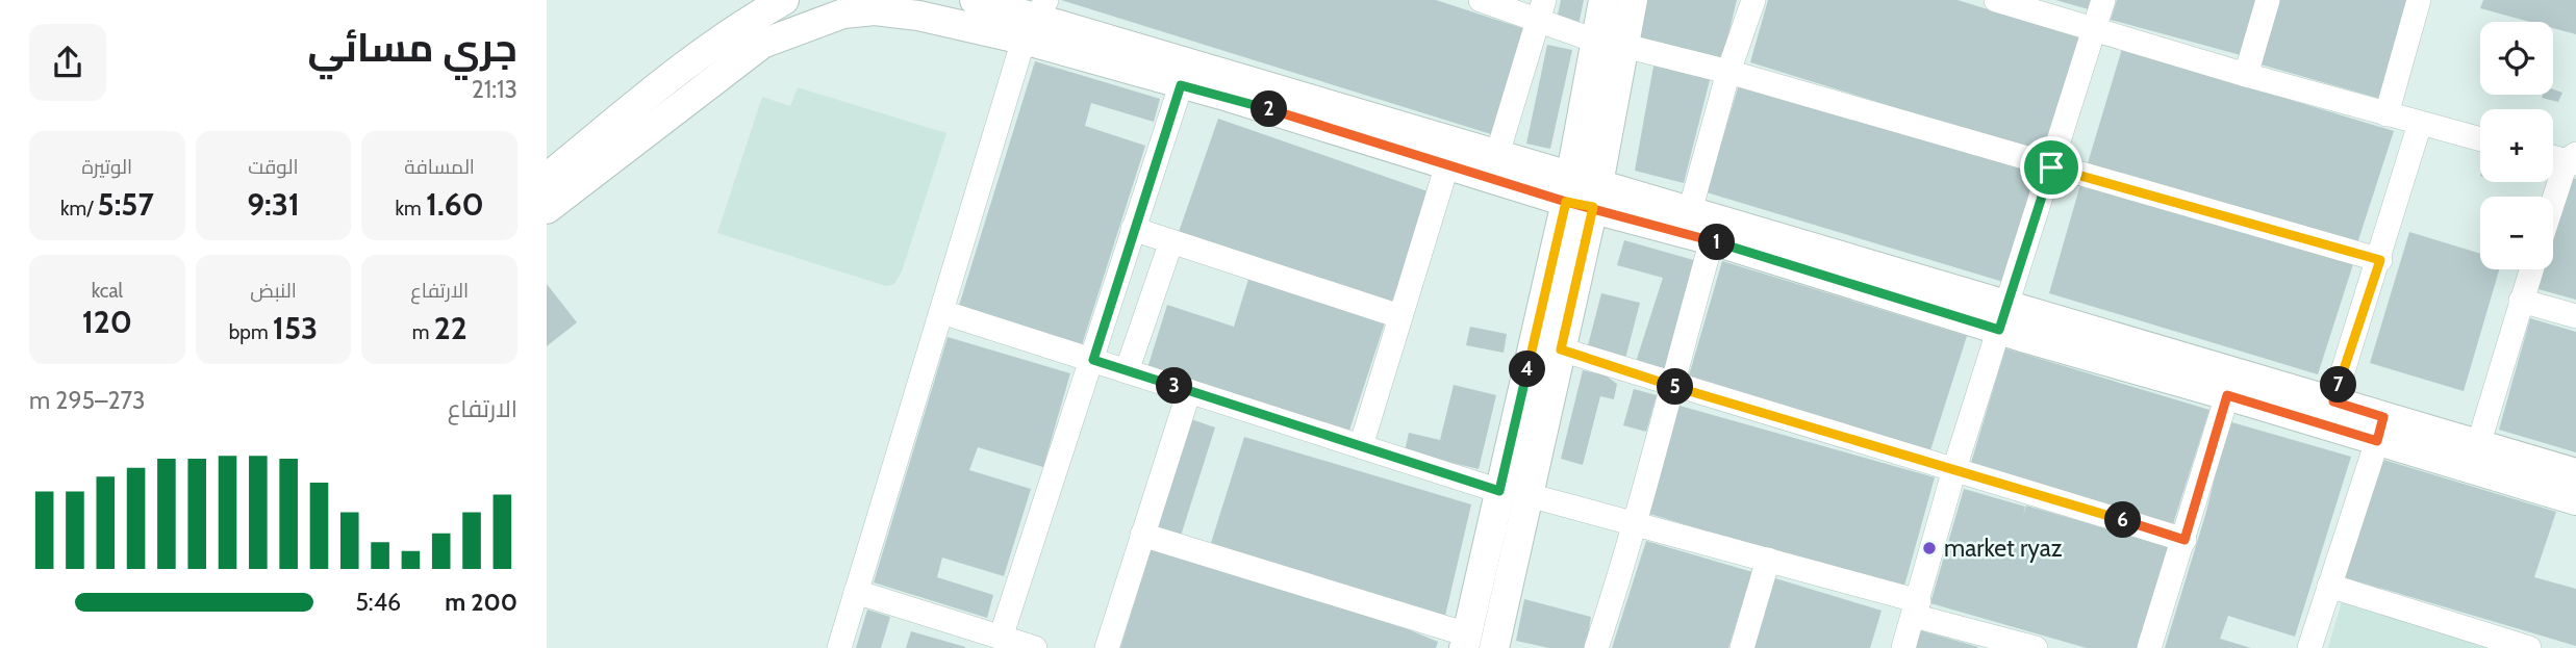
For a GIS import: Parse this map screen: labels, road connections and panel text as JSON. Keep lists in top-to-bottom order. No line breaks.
{"places":["market ryaz"],"page":{"heading":["جري مسائي","21:13"],"map_buttons":["+","−"],"pins":["2","1","4","7","3","5","6"],"stats":[["المسافة","1.60 km"],["الوقت","9:31"],["الوتيرة","5:57 /km"],["الارتفاع","22 m"],["النبض","153 bpm"],["kcal","120"]],"chart":["الارتفاع","273–295 m"],"list":[{"name":"200 m","note":"5:46"}]}}
